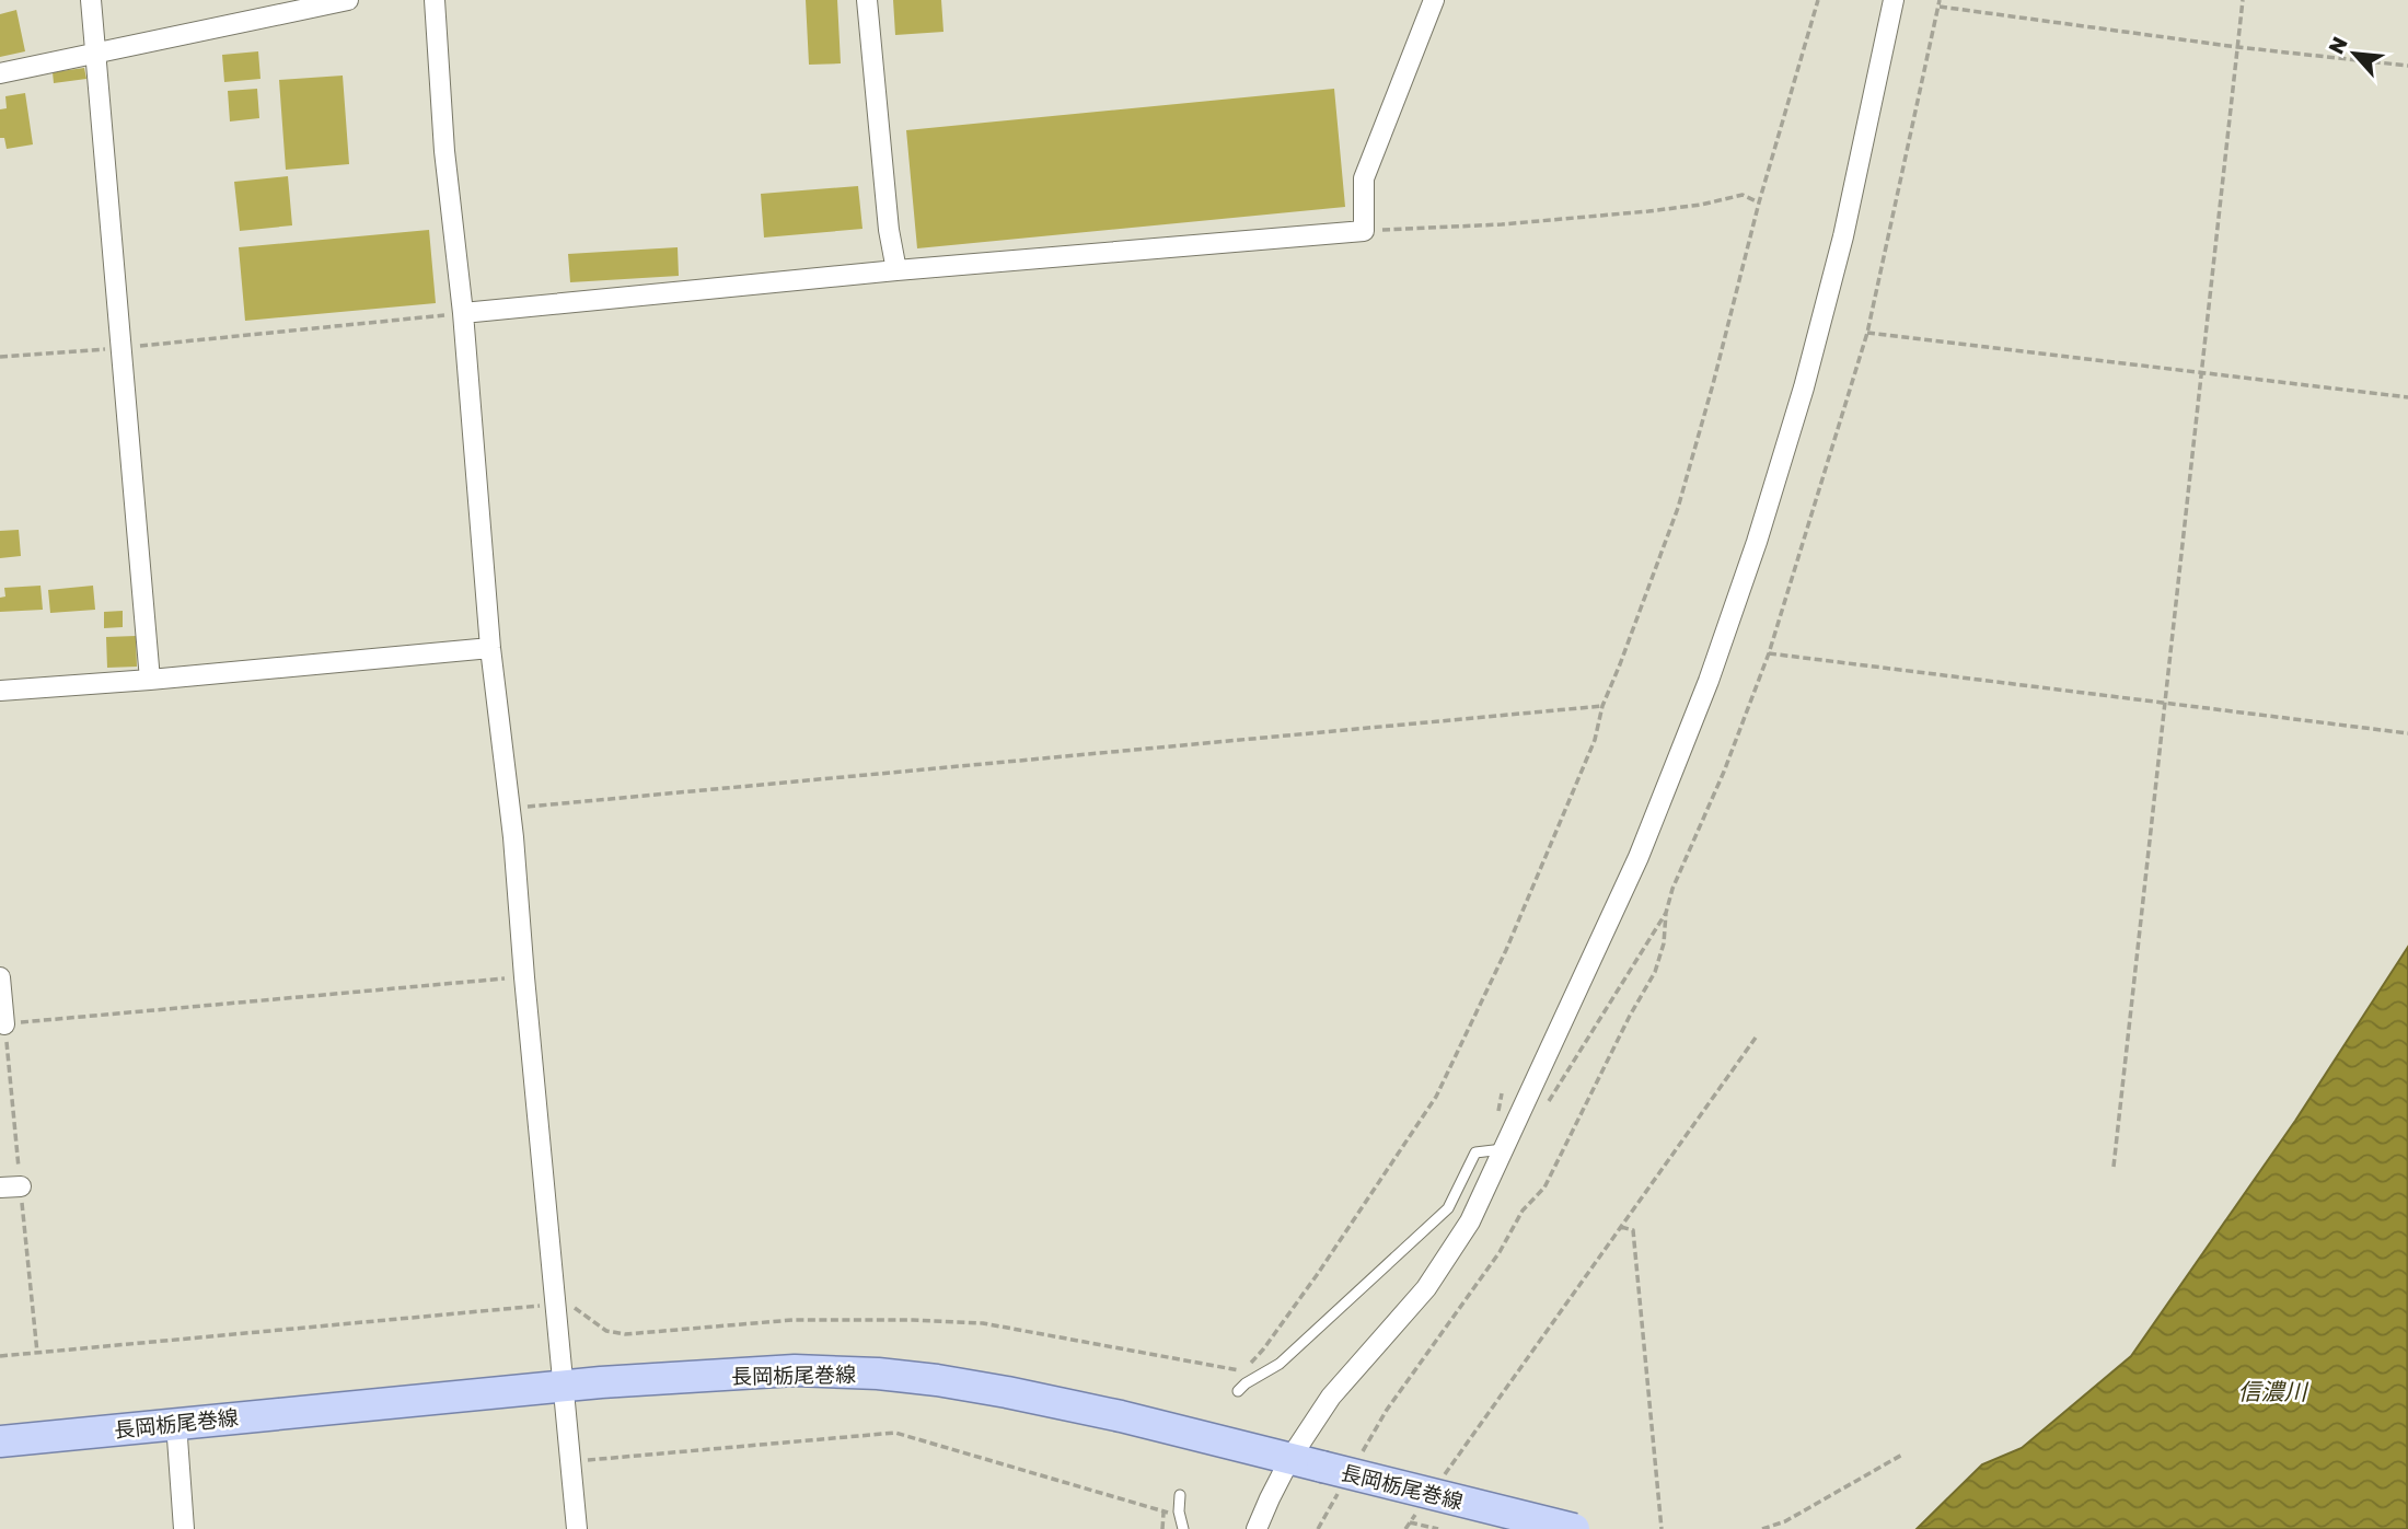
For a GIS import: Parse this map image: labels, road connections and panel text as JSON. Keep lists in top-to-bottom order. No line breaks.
{"streets":{"main road":["長岡栃尾巻線"]},"water":["信濃川"],"north":"top left"}
